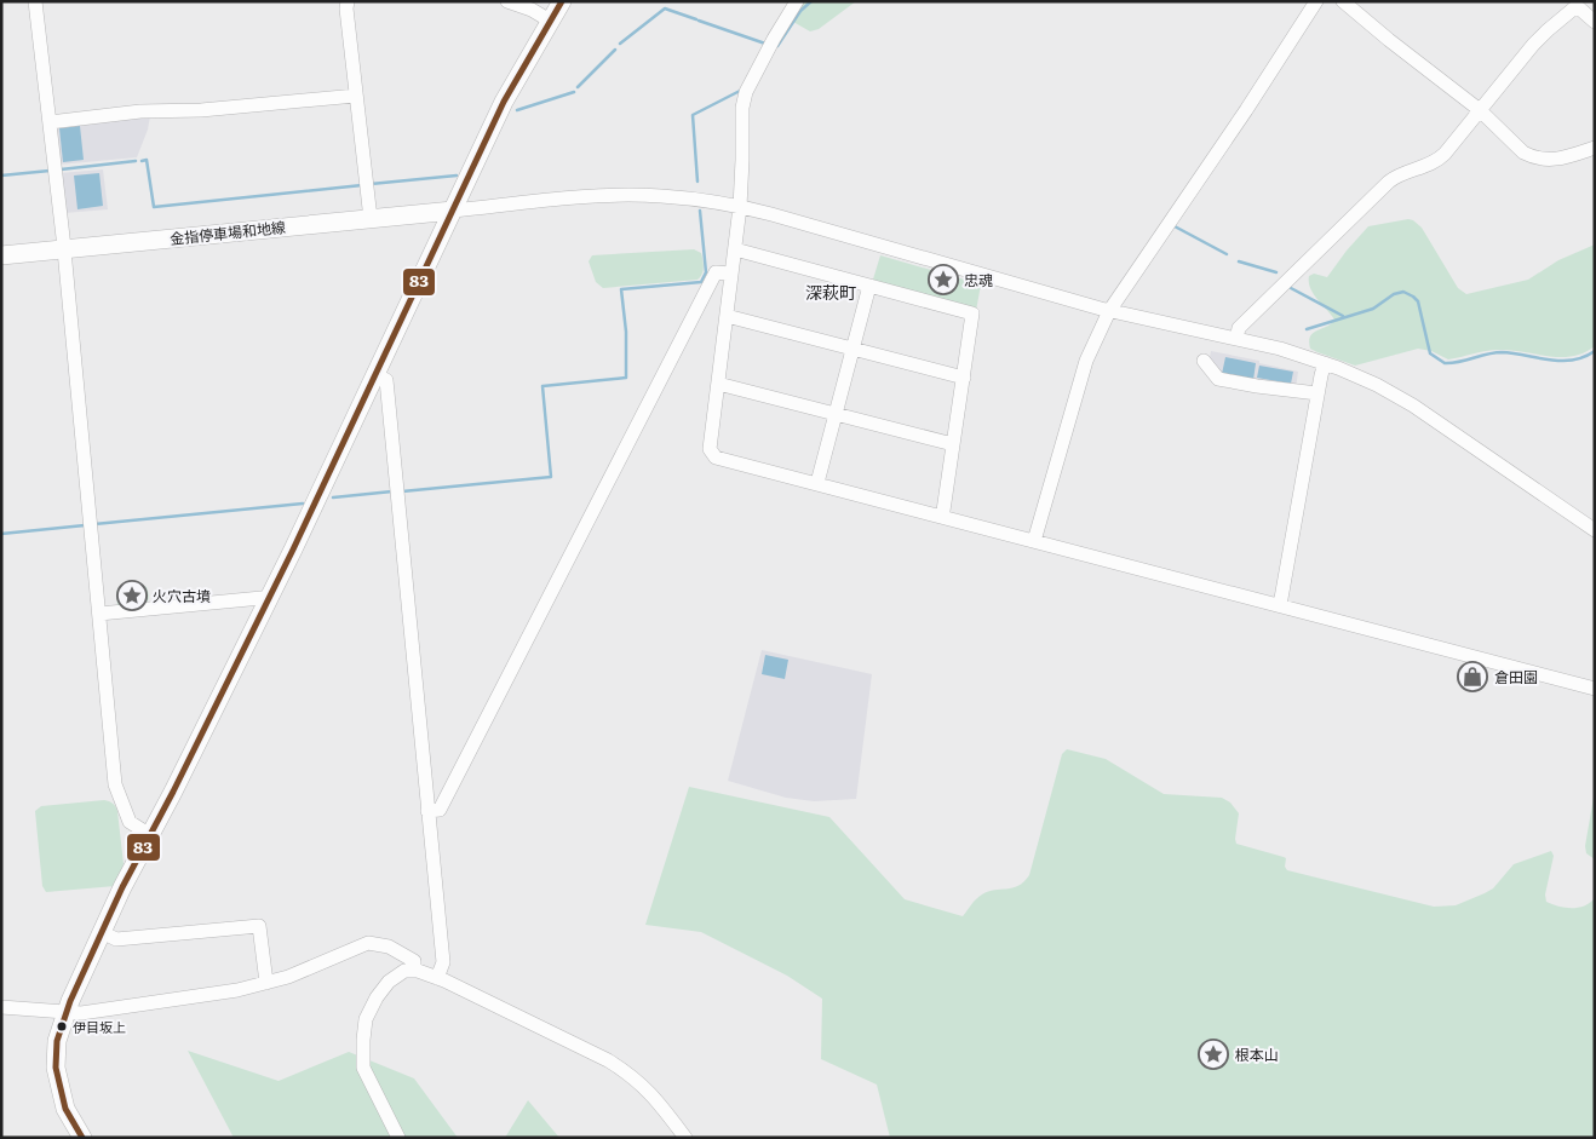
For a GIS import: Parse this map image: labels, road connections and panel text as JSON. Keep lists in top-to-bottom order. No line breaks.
{"streets":{"main road":["金指停車場和地線"]},"districts":["深萩町"],"places":{"place":["忠魂","火穴古墳","根本山"],"shop":["倉田園"],"other":["伊目坂上"]},"lines":["transit line 83"]}
